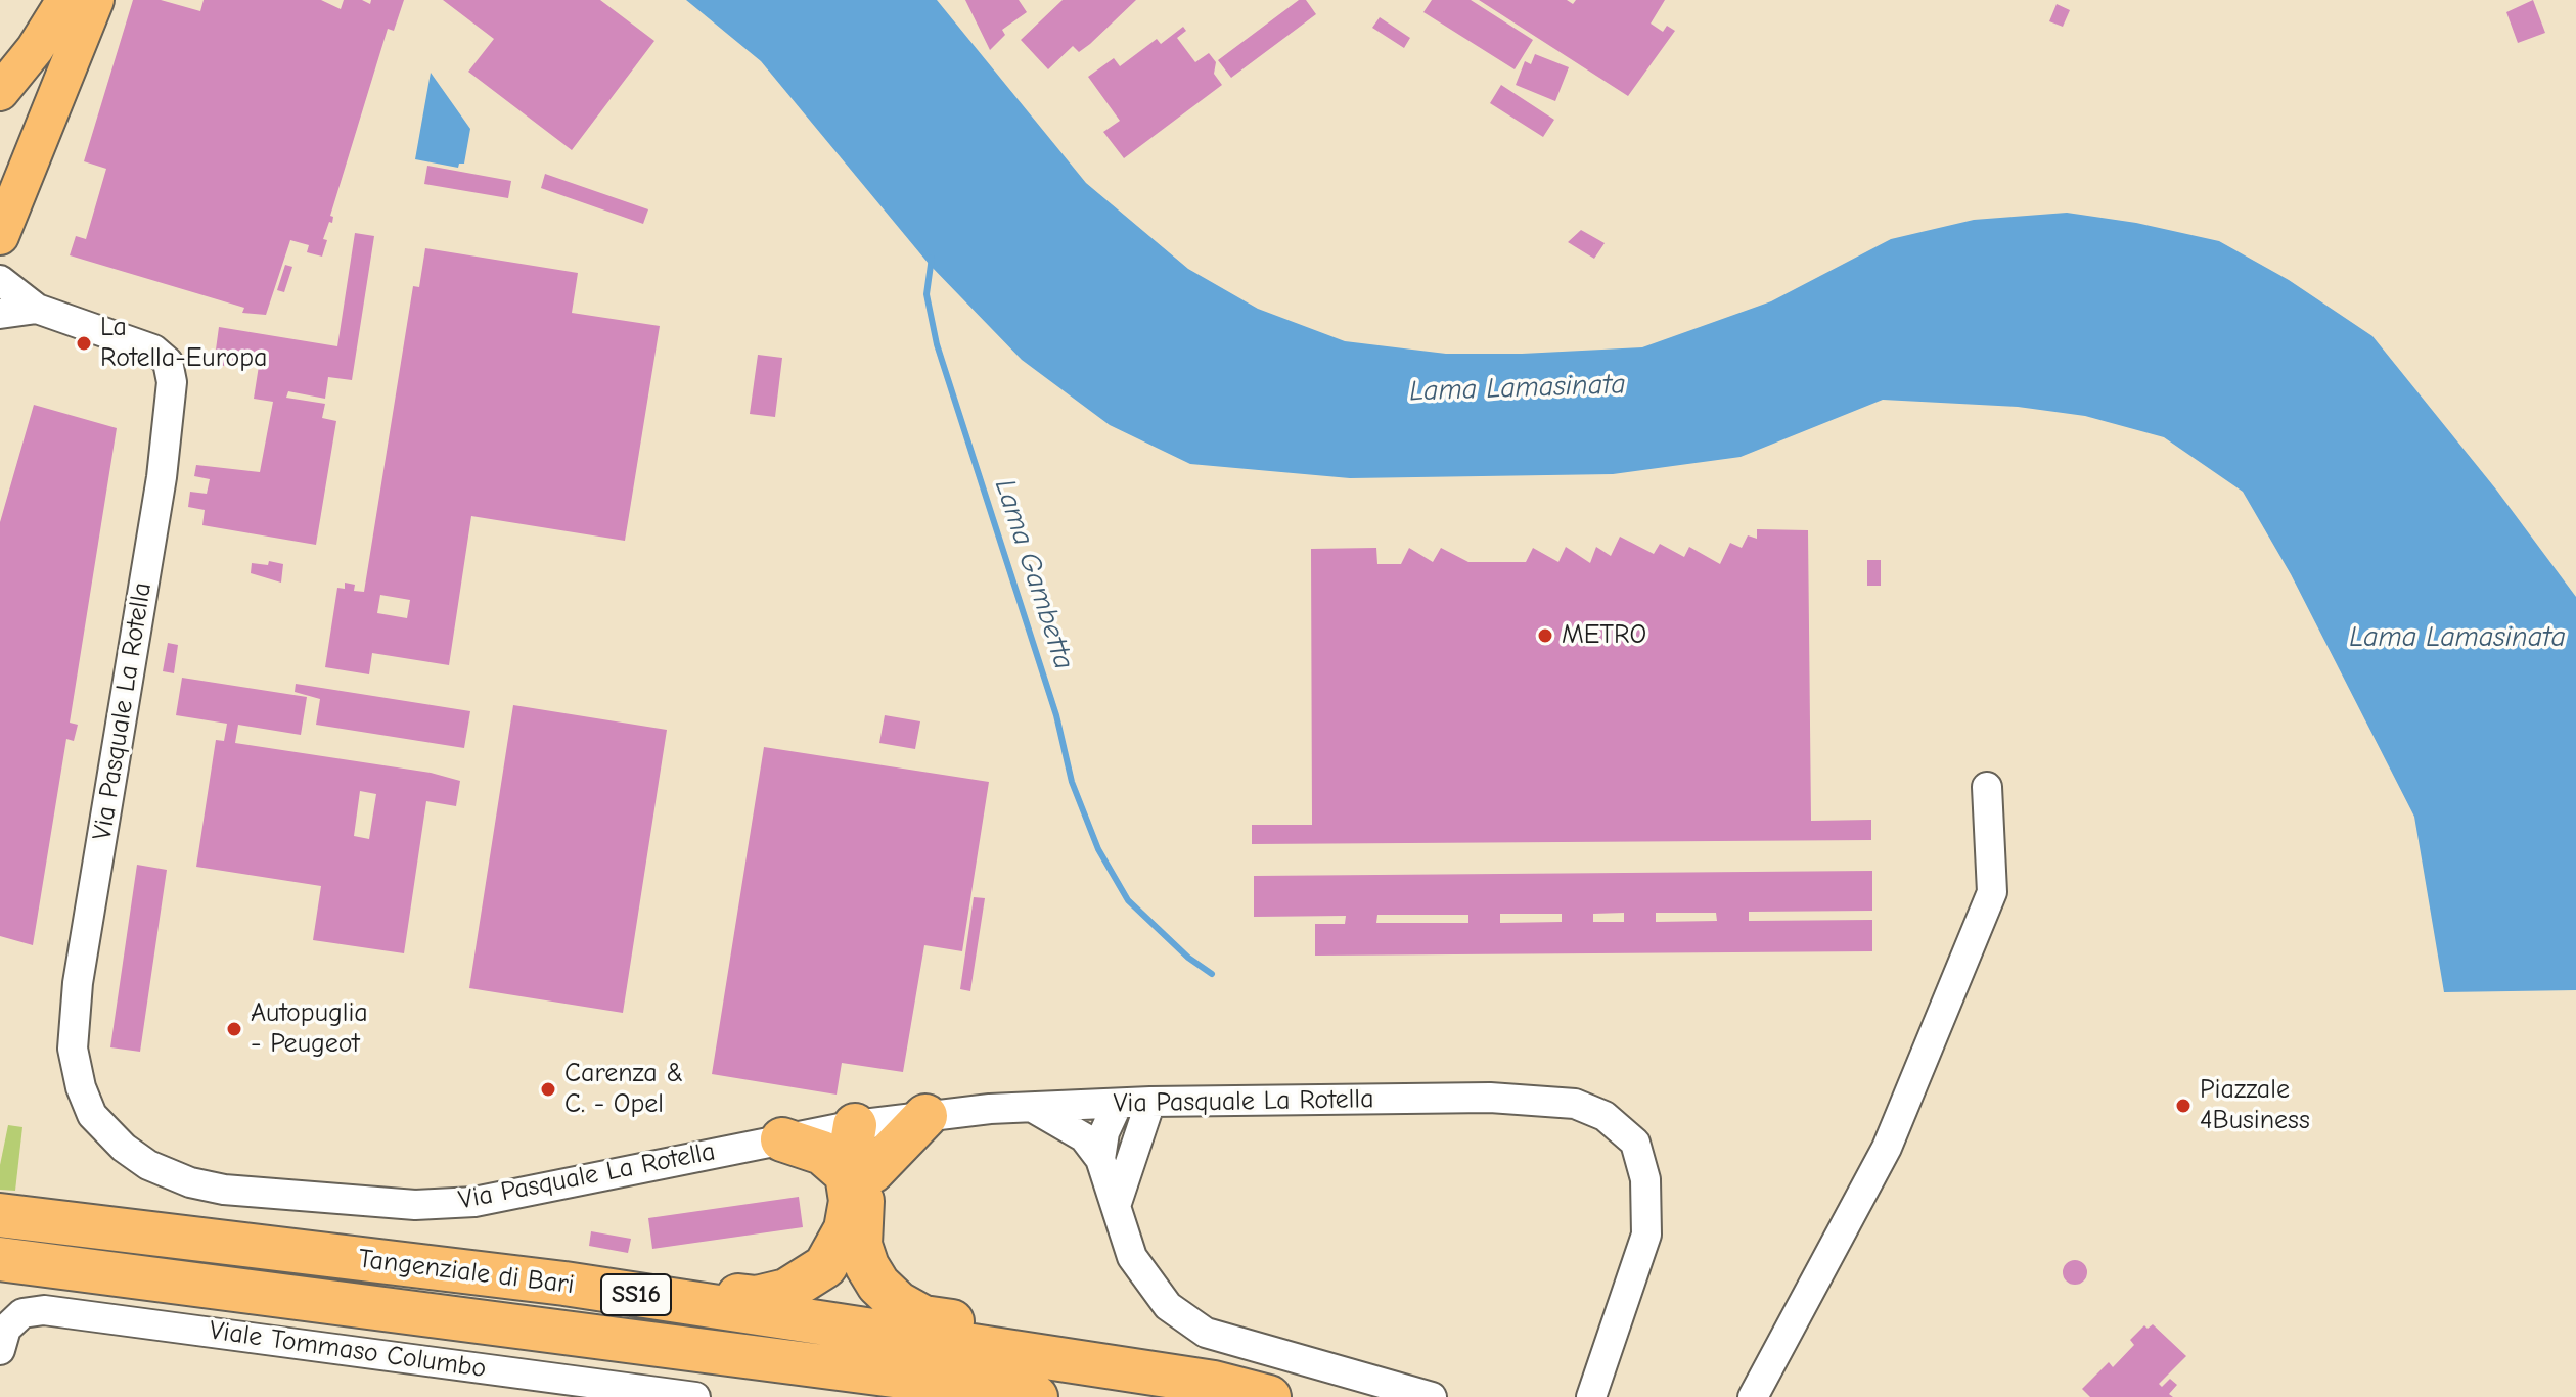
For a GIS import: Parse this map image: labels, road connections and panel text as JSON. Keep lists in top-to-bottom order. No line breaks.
{"streets":{"highway":["Tangenziale di Bari","SS16"],"street":["Via Pasquale La Rotella","Viale Tommaso Columbo"]},"water":["Lama Lamasinata","Lama Gambetta"],"places":["La Rotella-Europa","METRO","Autopuglia - Peugeot","Carenza & C. - Opel","Piazzale 4Business"]}
